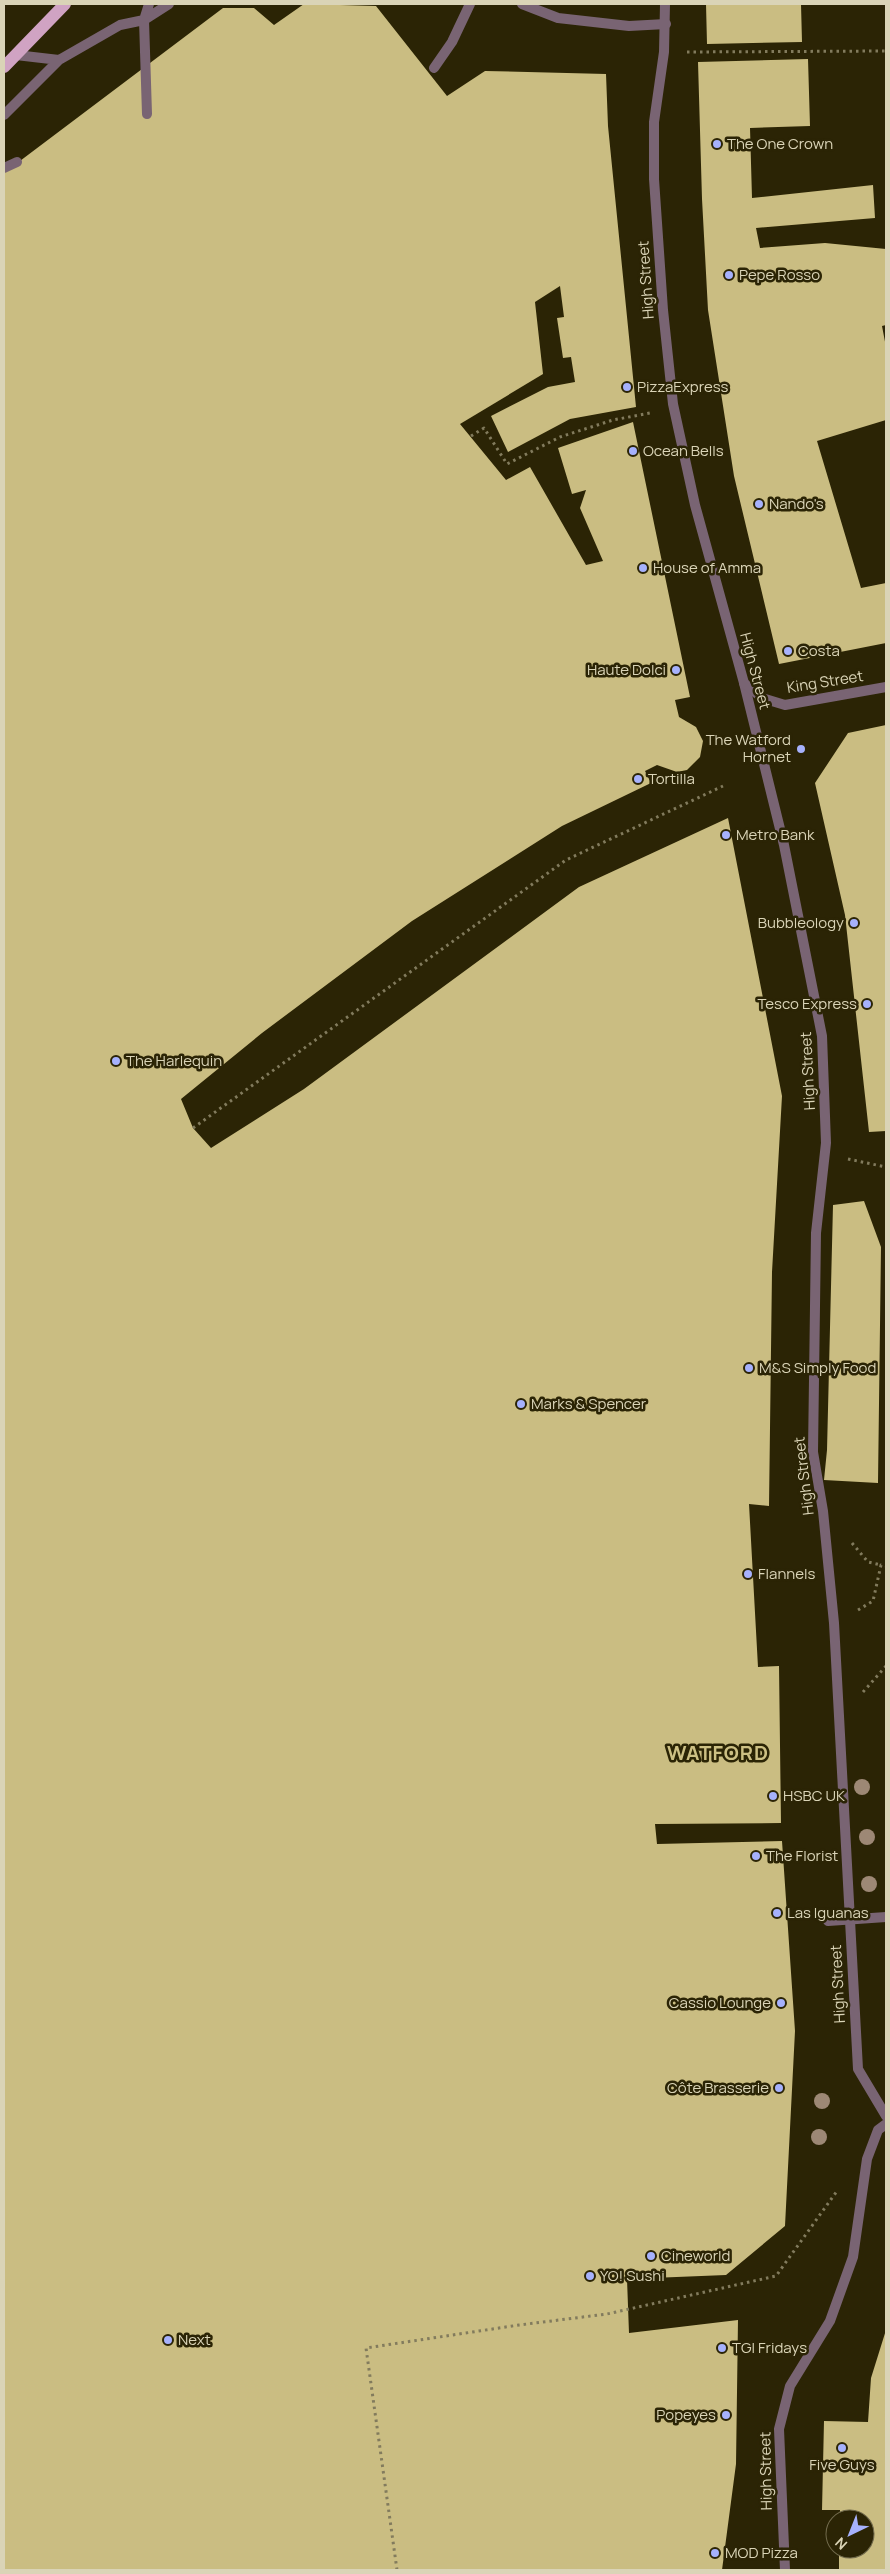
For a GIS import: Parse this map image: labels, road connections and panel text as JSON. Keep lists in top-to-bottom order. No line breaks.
{"streets":{"street":["High Street","King Street"]},"crossings":[["High Street","King Street"]],"districts":["WATFORD"],"places":["The One Crown","Pepe Rosso","PizzaExpress","Ocean Bells","Nando's","House of Amma","Costa","Haute Dolci","The Watford Hornet","Tortilla","Metro Bank","Bubbleology","Tesco Express","The Harlequin","M&S Simply Food","Marks & Spencer","Flannels","HSBC UK","The Florist","Las Iguanas","Cassio Lounge","Côte Brasserie","Cineworld","YO! Sushi","Next","TGI Fridays","Popeyes","Five Guys","MOD Pizza"],"north":"bottom left"}
